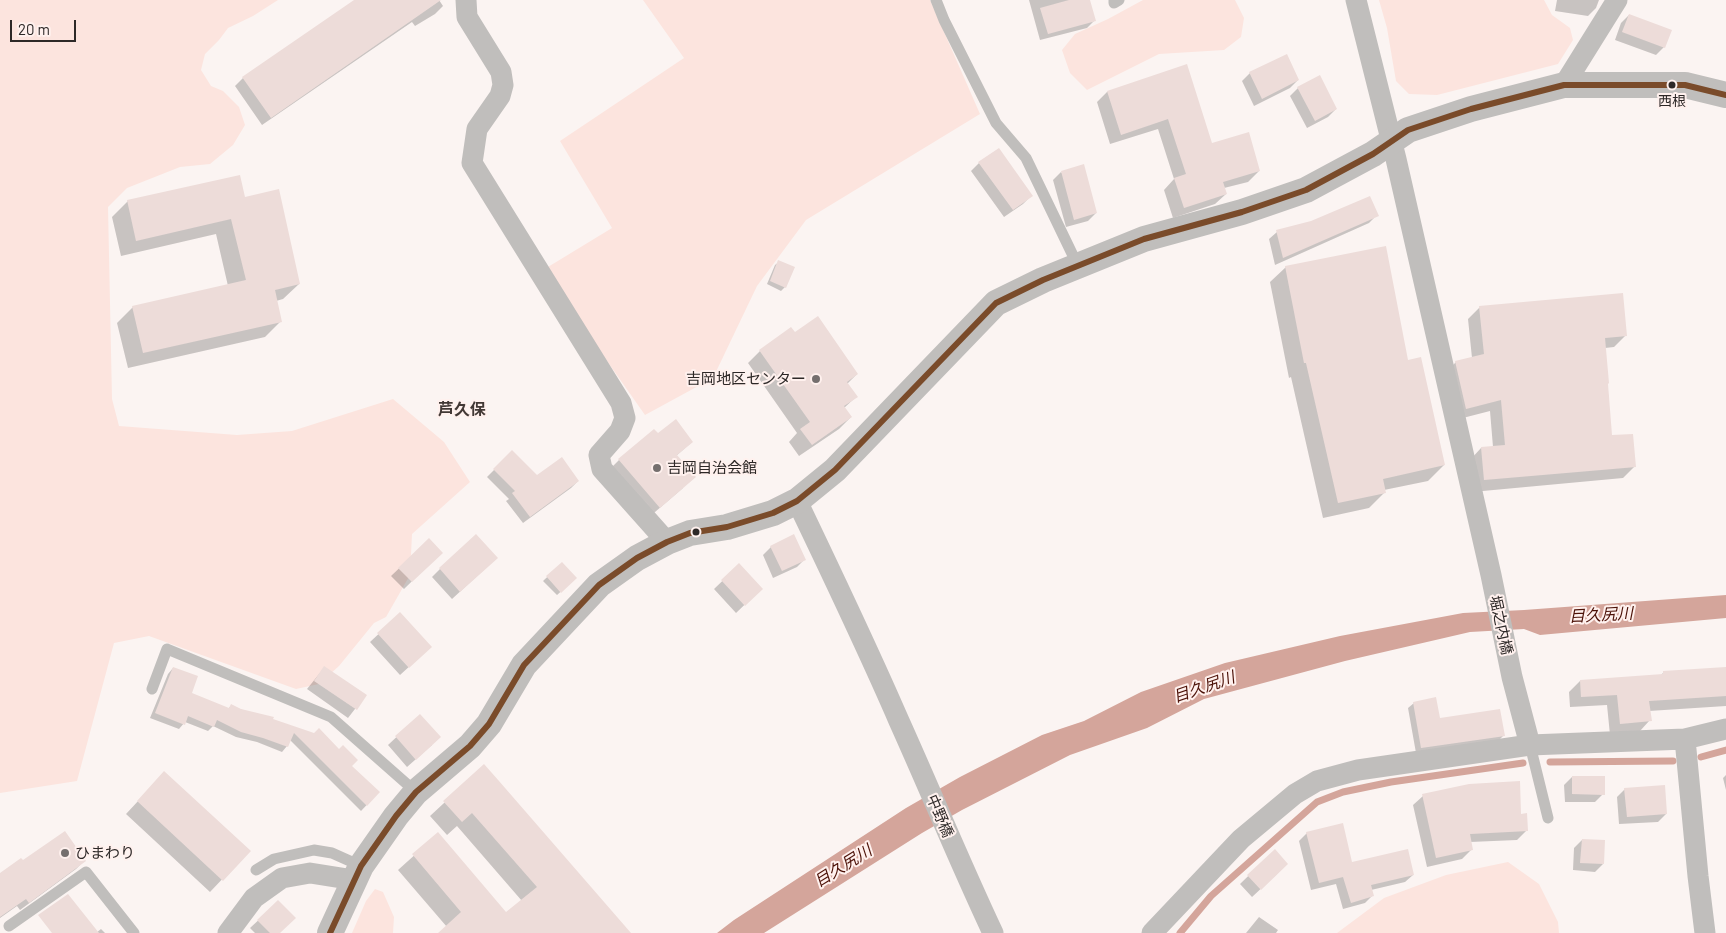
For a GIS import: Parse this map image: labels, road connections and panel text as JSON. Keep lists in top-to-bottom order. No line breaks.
{"streets":{"street":["堀之内橋","中野橋"]},"districts":["芦久保"],"water":["目久尻川"],"places":["西根","吉岡地区センター","吉岡自治会館","ひまわり"],"scale_bar":"20 m"}
